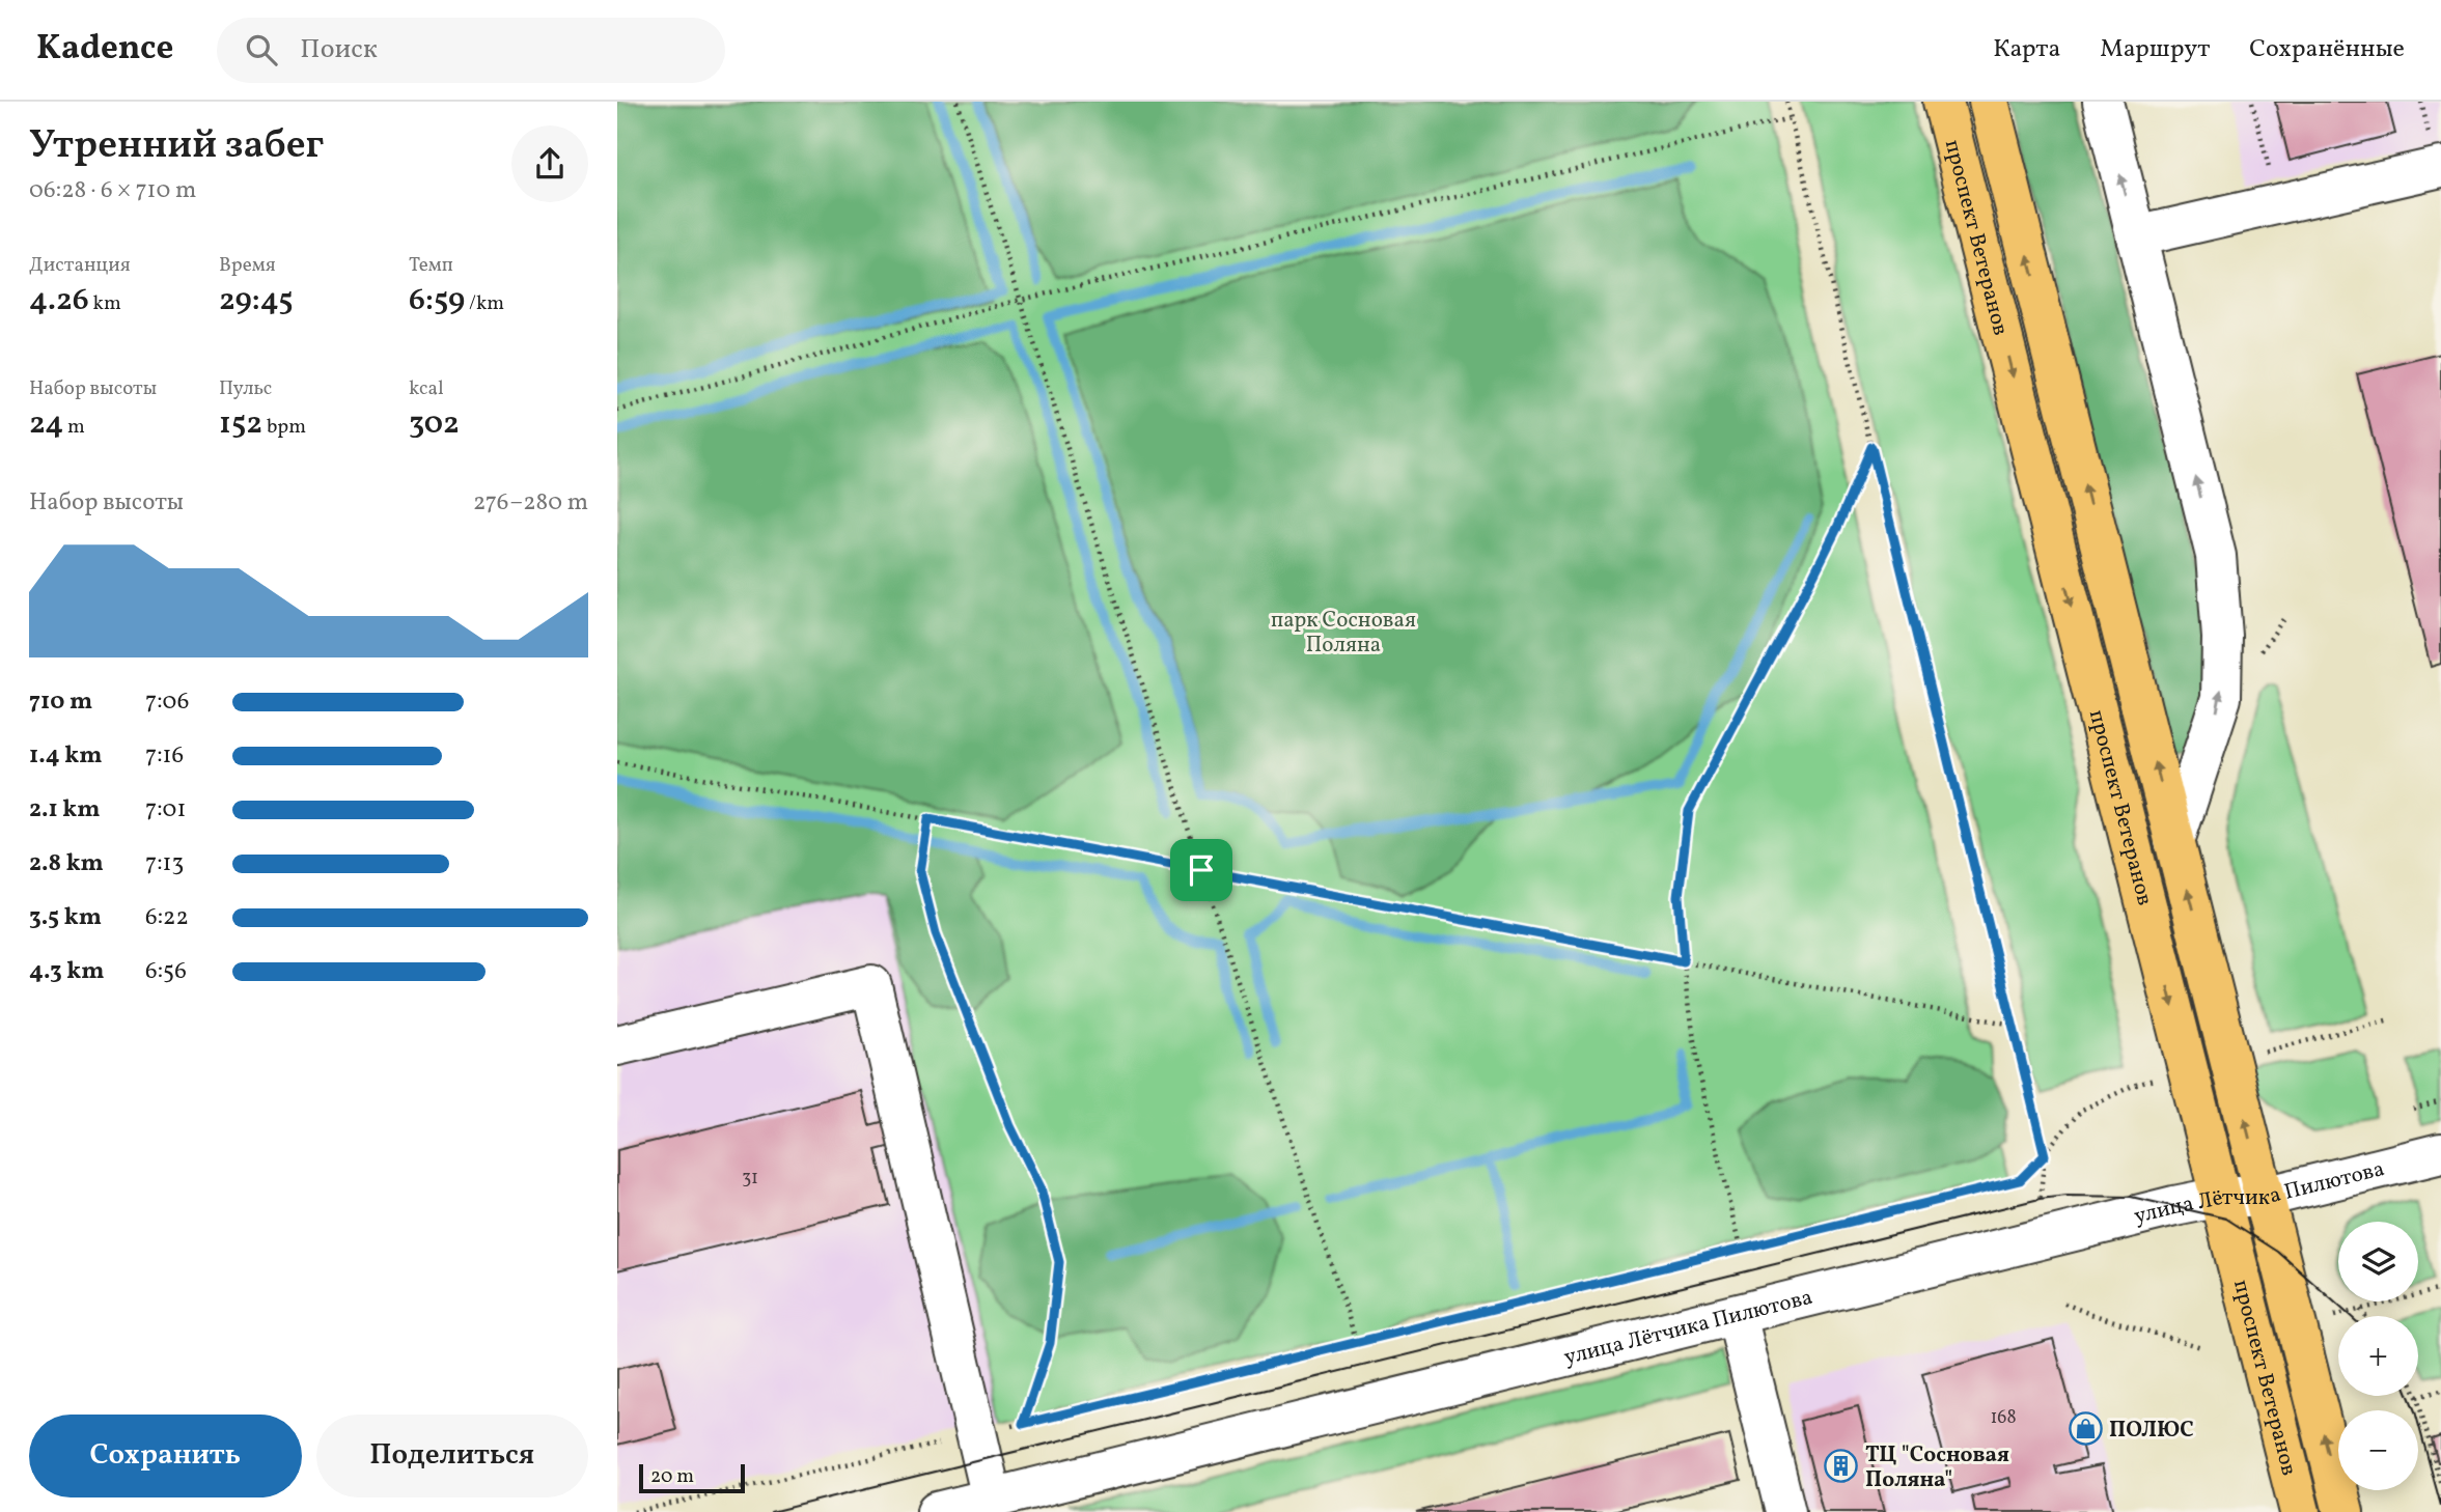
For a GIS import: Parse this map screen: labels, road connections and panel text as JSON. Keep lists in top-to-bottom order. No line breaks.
{"streets":{"main road":["проспект Ветеранов"],"street":["улица Лётчика Пилютова"]},"crossings":[["проспект Ветеранов","улица Лётчика Пилютова"]],"parks":["парк Сосновая Поляна"],"places":{"shop":["ПОЛЮС"],"building":["ТЦ \"Сосновая Поляна\""]},"house_numbers":["31","168"],"scale_bar":"20 m","page":{"header":"Kadence","search":"Поиск","nav":["Карта","Маршрут","Сохранённые"],"heading":["Утренний забег","06:28 · 6 × 710 m"],"stats":[["Дистанция","4.26 km"],["Время","29:45"],["Темп","6:59 /km"],["Набор высоты","24 m"],["Пульс","152 bpm"],["kcal","302"]],"chart":["Набор высоты","276–280 m"],"list":[{"name":"710 m","note":"7:06"},{"name":"1.4 km","note":"7:16"},{"name":"2.1 km","note":"7:01"},{"name":"2.8 km","note":"7:13"},{"name":"3.5 km","note":"6:22"},{"name":"4.3 km","note":"6:56"}],"map_buttons":["+","−"],"buttons":["Сохранить","Поделиться"],"scale":"20 m"}}
